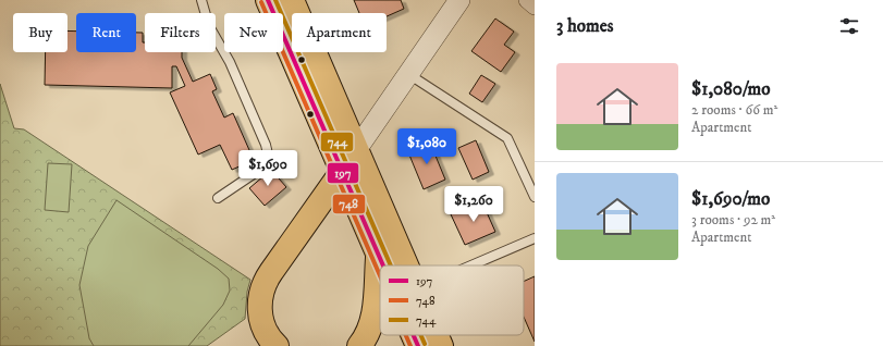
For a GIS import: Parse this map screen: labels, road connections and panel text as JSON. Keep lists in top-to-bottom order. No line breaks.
{"lines":["transit line 197","transit line 744","transit line 748"],"legend":["197","748","744"],"page":{"heading":"3 homes","chip":["Buy","Rent","Filters","New","Apartment"],"list":[{"name":"$1,080/mo","note":"2 rooms · 66 m² · Apartment"},{"name":"$1,690/mo","note":"3 rooms · 92 m² · Apartment"}],"price":["$1,080","$1,690","$1,260"]}}
